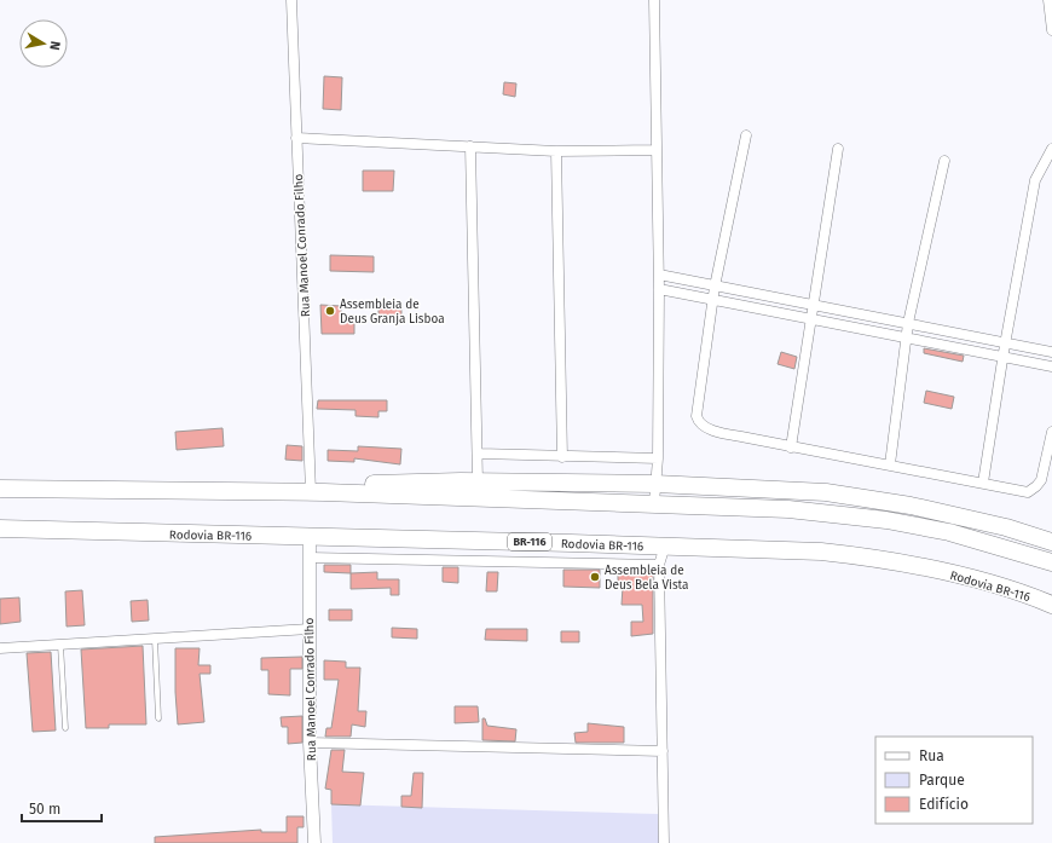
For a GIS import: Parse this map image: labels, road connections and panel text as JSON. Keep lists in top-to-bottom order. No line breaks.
{"streets":{"highway":["Rodovia BR-116","BR-116"],"street":["Rua Manoel Conrado Filho"]},"crossings":[["Rua Manoel Conrado Filho","Rodovia BR-116"]],"places":["Assembleia de Deus Granja Lisboa","Assembleia de Deus Bela Vista"],"legend":["Rua","Parque","Edifício"],"scale_bar":"50 m","north":"right"}
